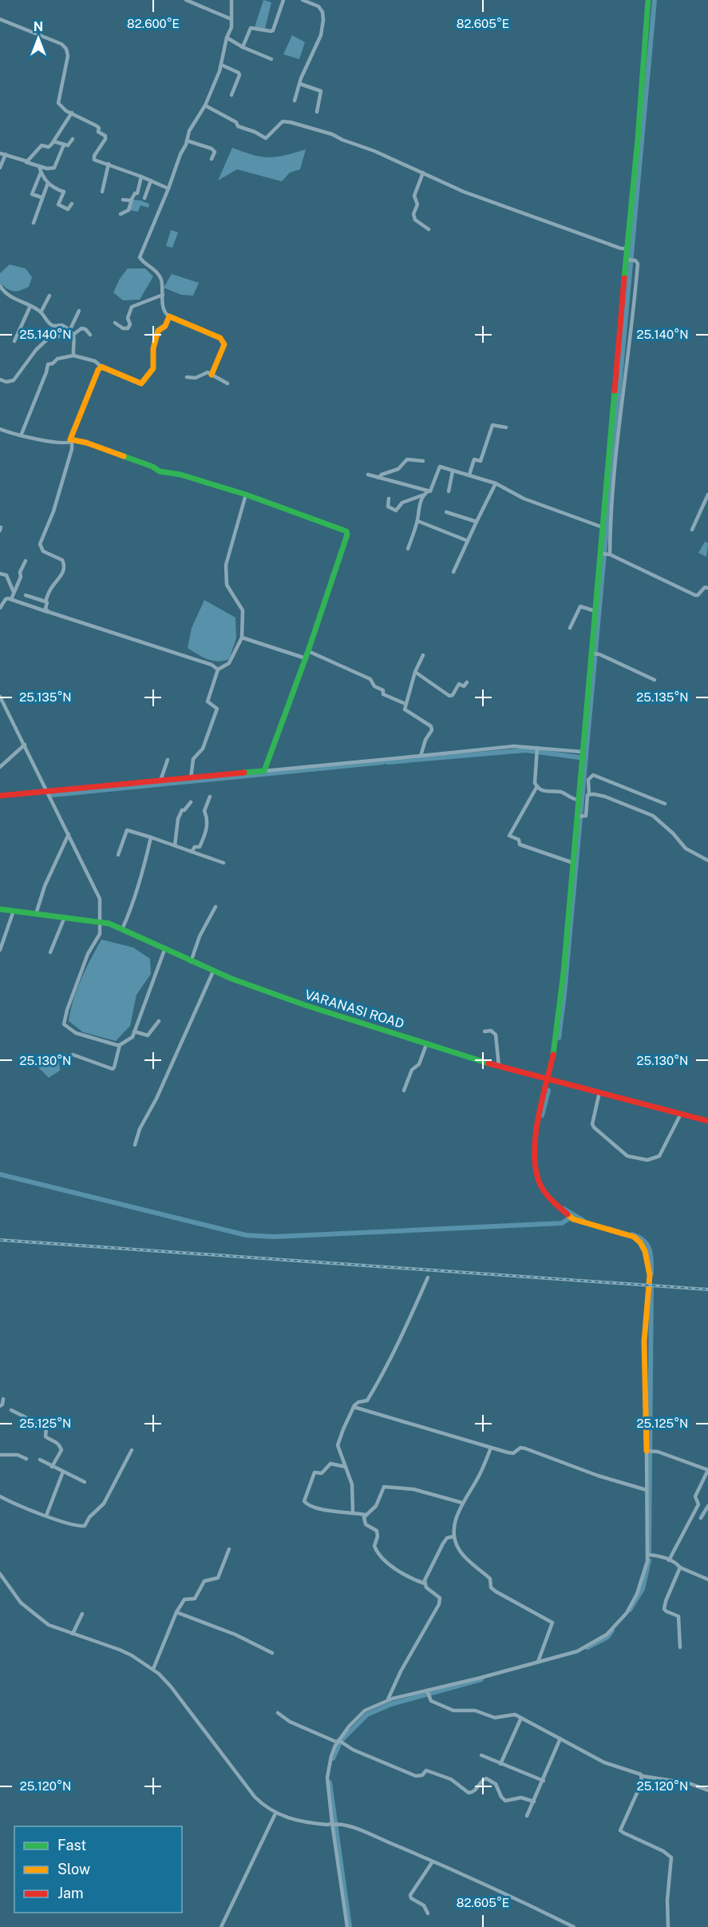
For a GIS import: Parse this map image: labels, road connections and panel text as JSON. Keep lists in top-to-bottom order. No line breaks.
{"streets":{"main road":["VARANASI ROAD"]},"legend":["Fast","Slow","Jam"],"north":"top","coordinates":["82.600°E","82.605°E","25.140°N","25.135°N","25.130°N","25.125°N","25.120°N"]}
